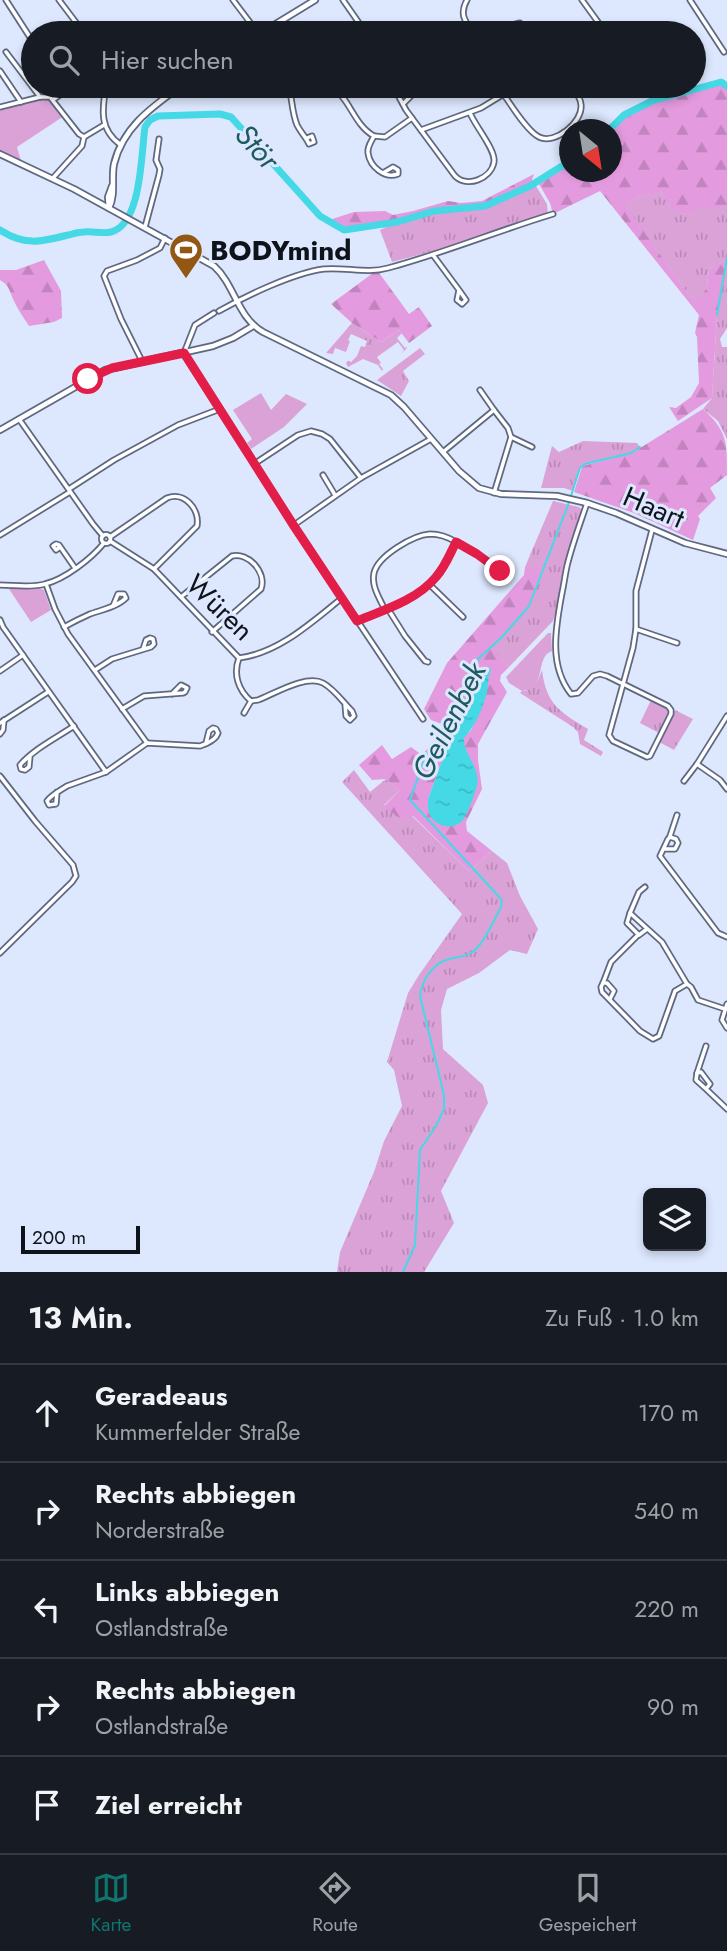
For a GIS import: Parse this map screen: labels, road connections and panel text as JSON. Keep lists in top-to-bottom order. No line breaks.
{"streets":{"main road":["Haart"],"street":["Würen"]},"water":["Stör","Geilenbek"],"places":{"sports":["BODYmind"]},"scale_bar":"200 m","north":"bottom right","page":{"search":"Hier suchen","scale":"200 m","heading":["13 Min.","Zu Fuß · 1.0 km"],"list":[["Geradeaus","Kummerfelder Straße","170 m"],["Rechts abbiegen","Norderstraße","540 m"],["Links abbiegen","Ostlandstraße","220 m"],["Rechts abbiegen","Ostlandstraße","90 m"],"Ziel erreicht"],"nav":["Karte","Route","Gespeichert"]}}
